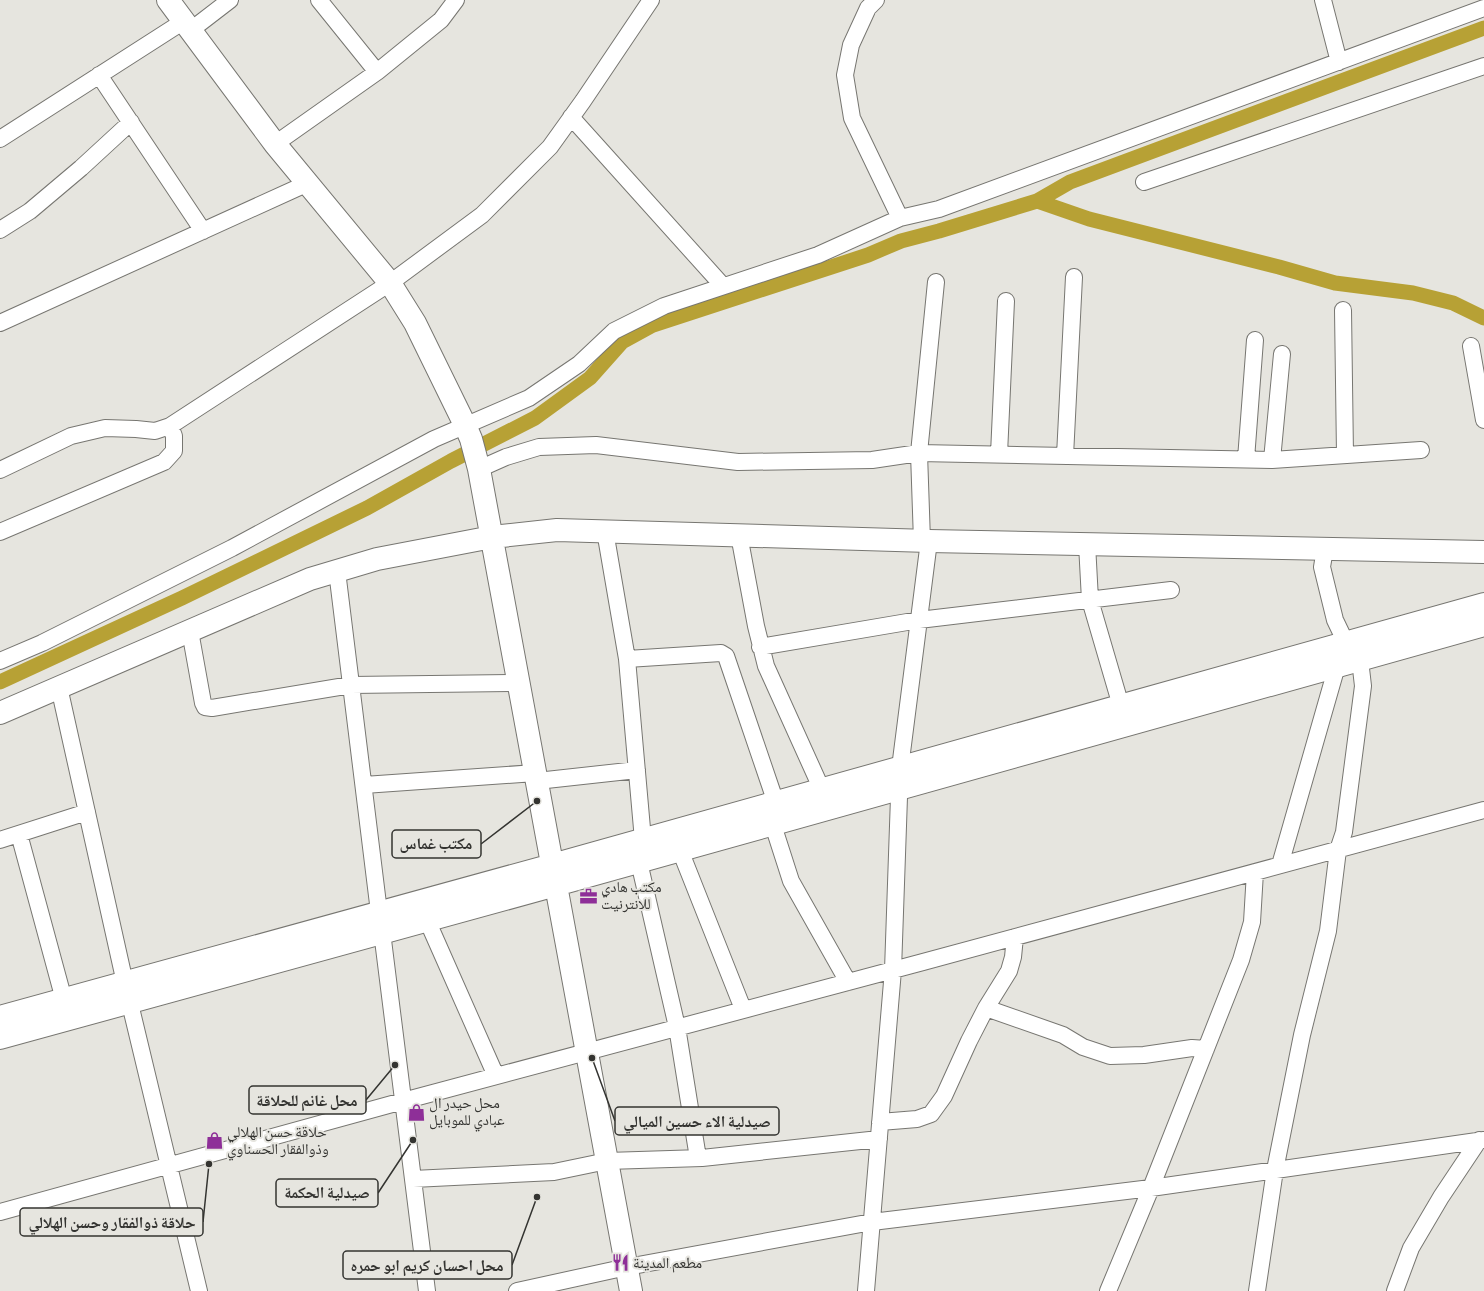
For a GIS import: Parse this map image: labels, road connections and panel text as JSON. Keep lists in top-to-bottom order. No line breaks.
{"places":{"other":["مكتب غماس","صيدلية الاء حسين الميالي","محل غانم للحلاقة","صيدلية الحكمة","حلاقة ذوالفقار وحسن الهلالي","محل احسان كريم ابو حمره"],"office":["مكتب هادي للانترنيت"],"shop":["محل حيدر ال عبادي للموبايل","حلاقة حسن الهلالي وذوالفقار الحسناوي"],"restaurant":["مطعم المدينة"]}}
